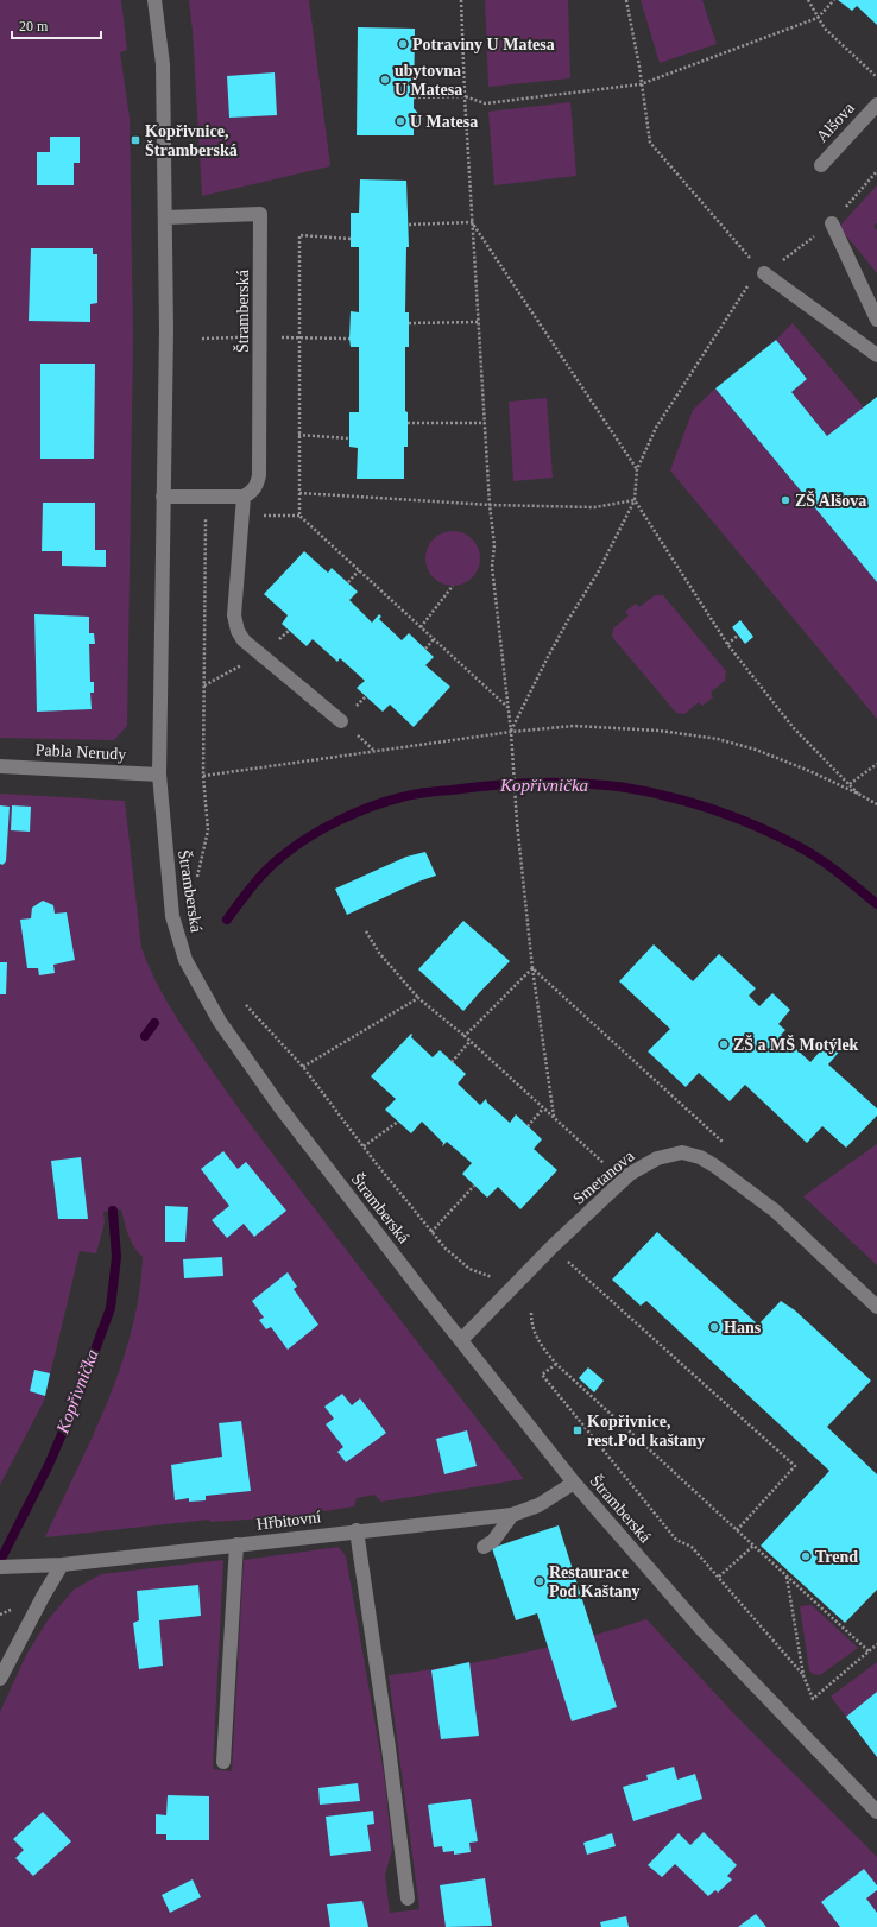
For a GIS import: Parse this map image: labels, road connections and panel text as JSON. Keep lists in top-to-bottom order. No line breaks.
{"streets":{"street":["Alšova","Štramberská","Pabla Nerudy","Smetanova","Hřbitovní"]},"crossings":[["Štramberská","Pabla Nerudy"],["Štramberská","Smetanova"],["Štramberská","Hřbitovní"]],"water":["Kopřivnička"],"places":{"other":["Potraviny U Matesa","ubytovna U Matesa","U Matesa","ZŠ Alšova","ZŠ a MŠ Motýlek","Hans","Trend","Restaurace Pod Kaštany"],"transit":["Kopřivnice, Štramberská","Kopřivnice, rest.Pod kaštany"]},"scale_bar":"20 m"}
